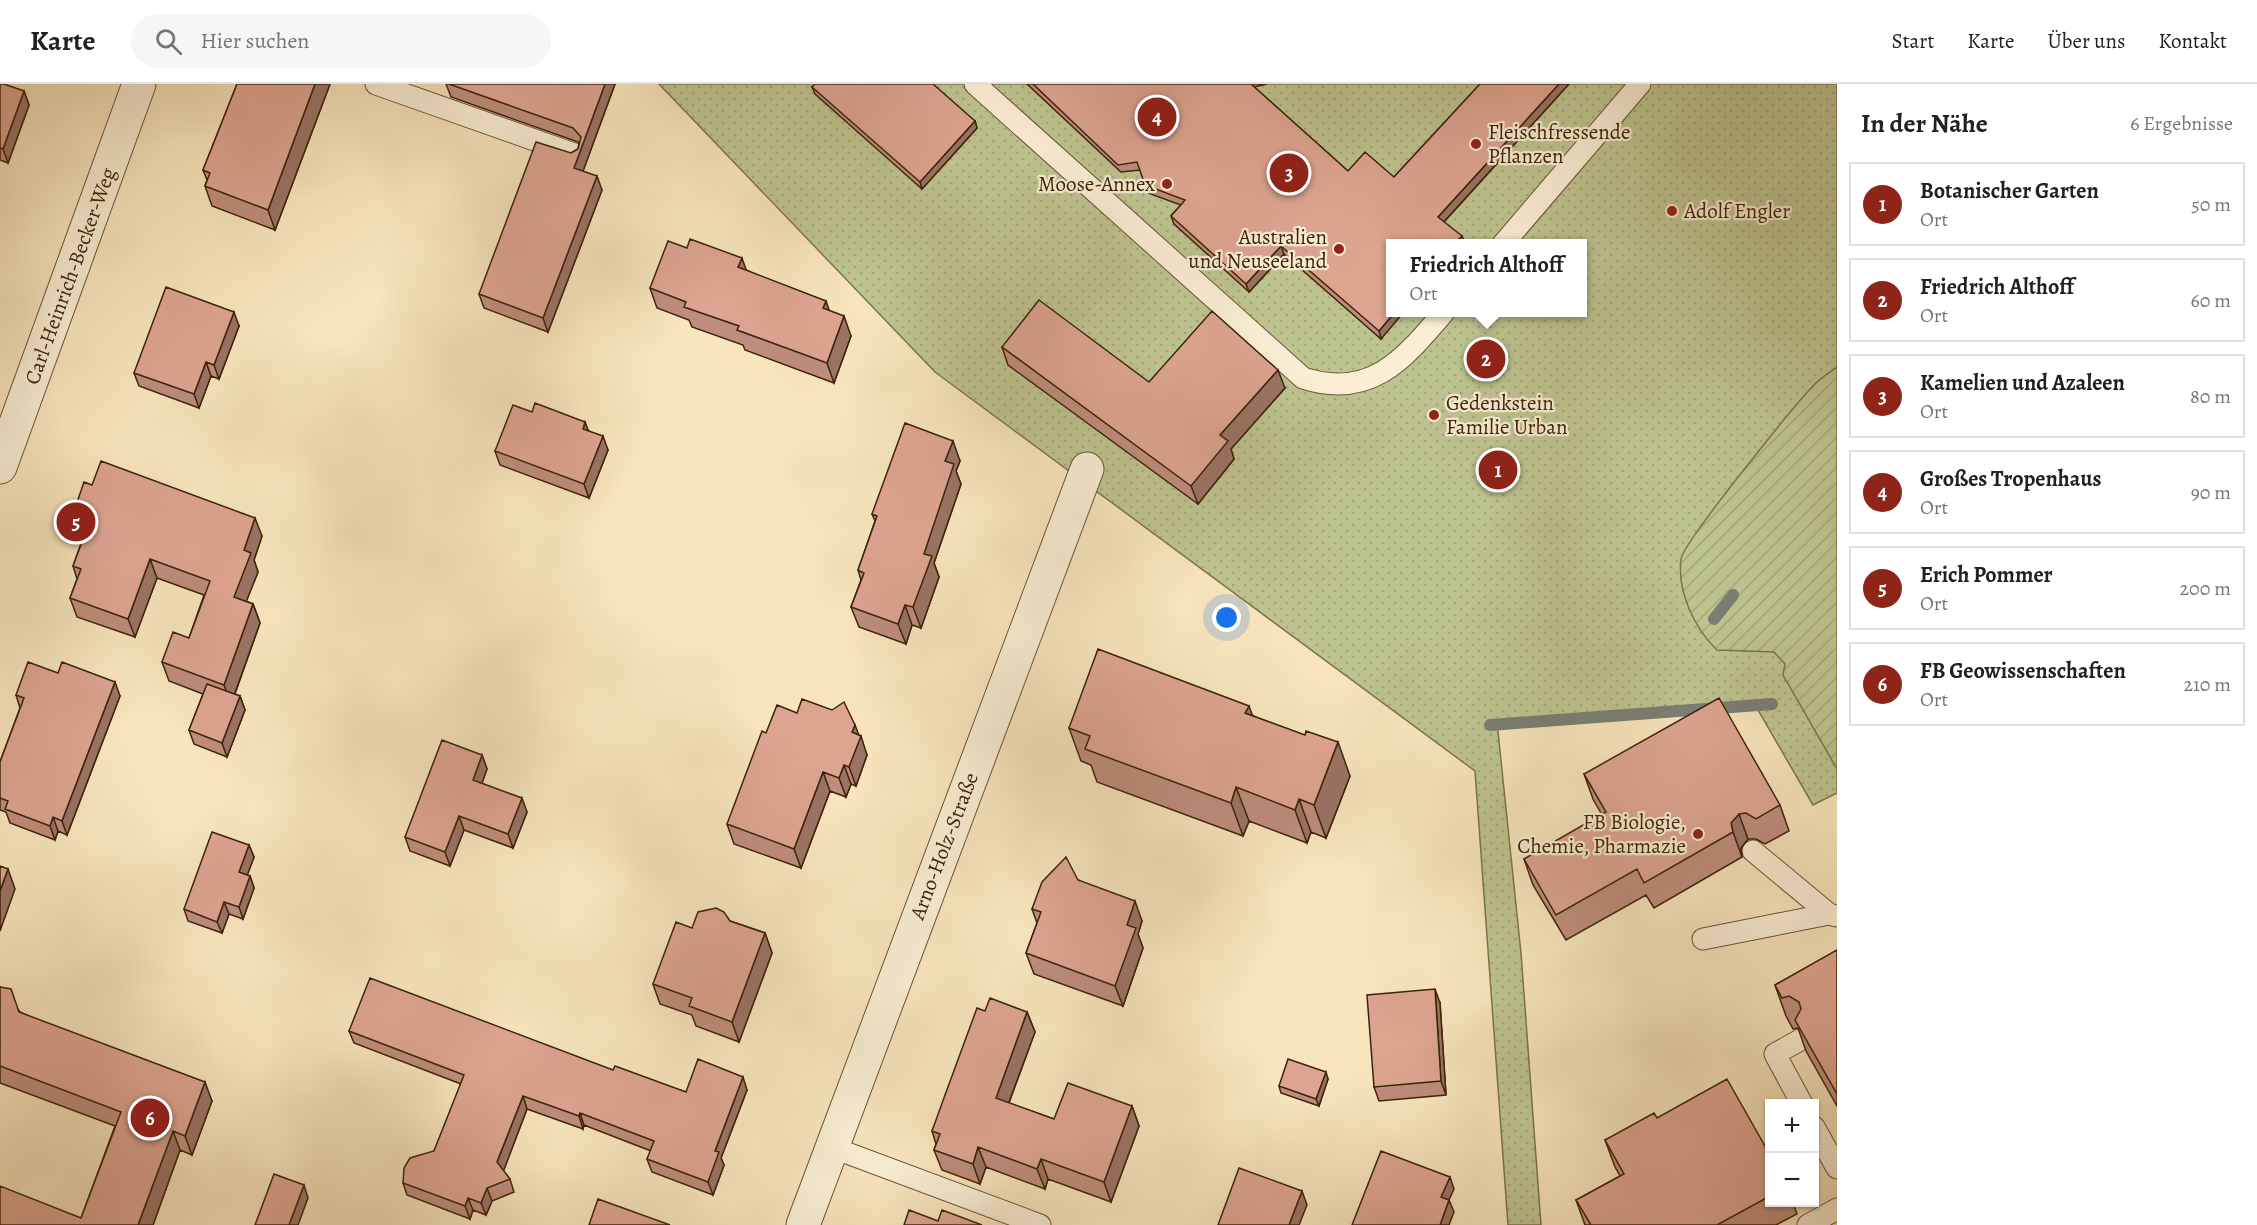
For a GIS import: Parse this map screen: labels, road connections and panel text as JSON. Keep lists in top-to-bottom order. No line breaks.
{"streets":{"street":["Carl-Heinrich-Becker-Weg","Arno-Holz-Straße"]},"places":["Fleischfressende Pflanzen","Moose-Annex","Adolf Engler","Australien und Neuseeland","Gedenkstein Familie Urban","FB Biologie, Chemie, Pharmazie"],"page":{"header":"Karte","search":"Hier suchen","nav":["Start","Karte","Über uns","Kontakt"],"heading":["In der Nähe","6 Ergebnisse"],"pins":["4","3","2","1","5","6"],"list":[{"mark":"1","name":"Botanischer Garten","note":"Ort","value":"50 m"},{"mark":"2","name":"Friedrich Althoff","note":"Ort","value":"60 m"},{"mark":"3","name":"Kamelien und Azaleen","note":"Ort","value":"80 m"},{"mark":"4","name":"Großes Tropenhaus","note":"Ort","value":"90 m"},{"mark":"5","name":"Erich Pommer","note":"Ort","value":"200 m"},{"mark":"6","name":"FB Geowissenschaften","note":"Ort","value":"210 m"}],"popup":["Friedrich Althoff","Ort"],"map_buttons":["+","−"]}}
